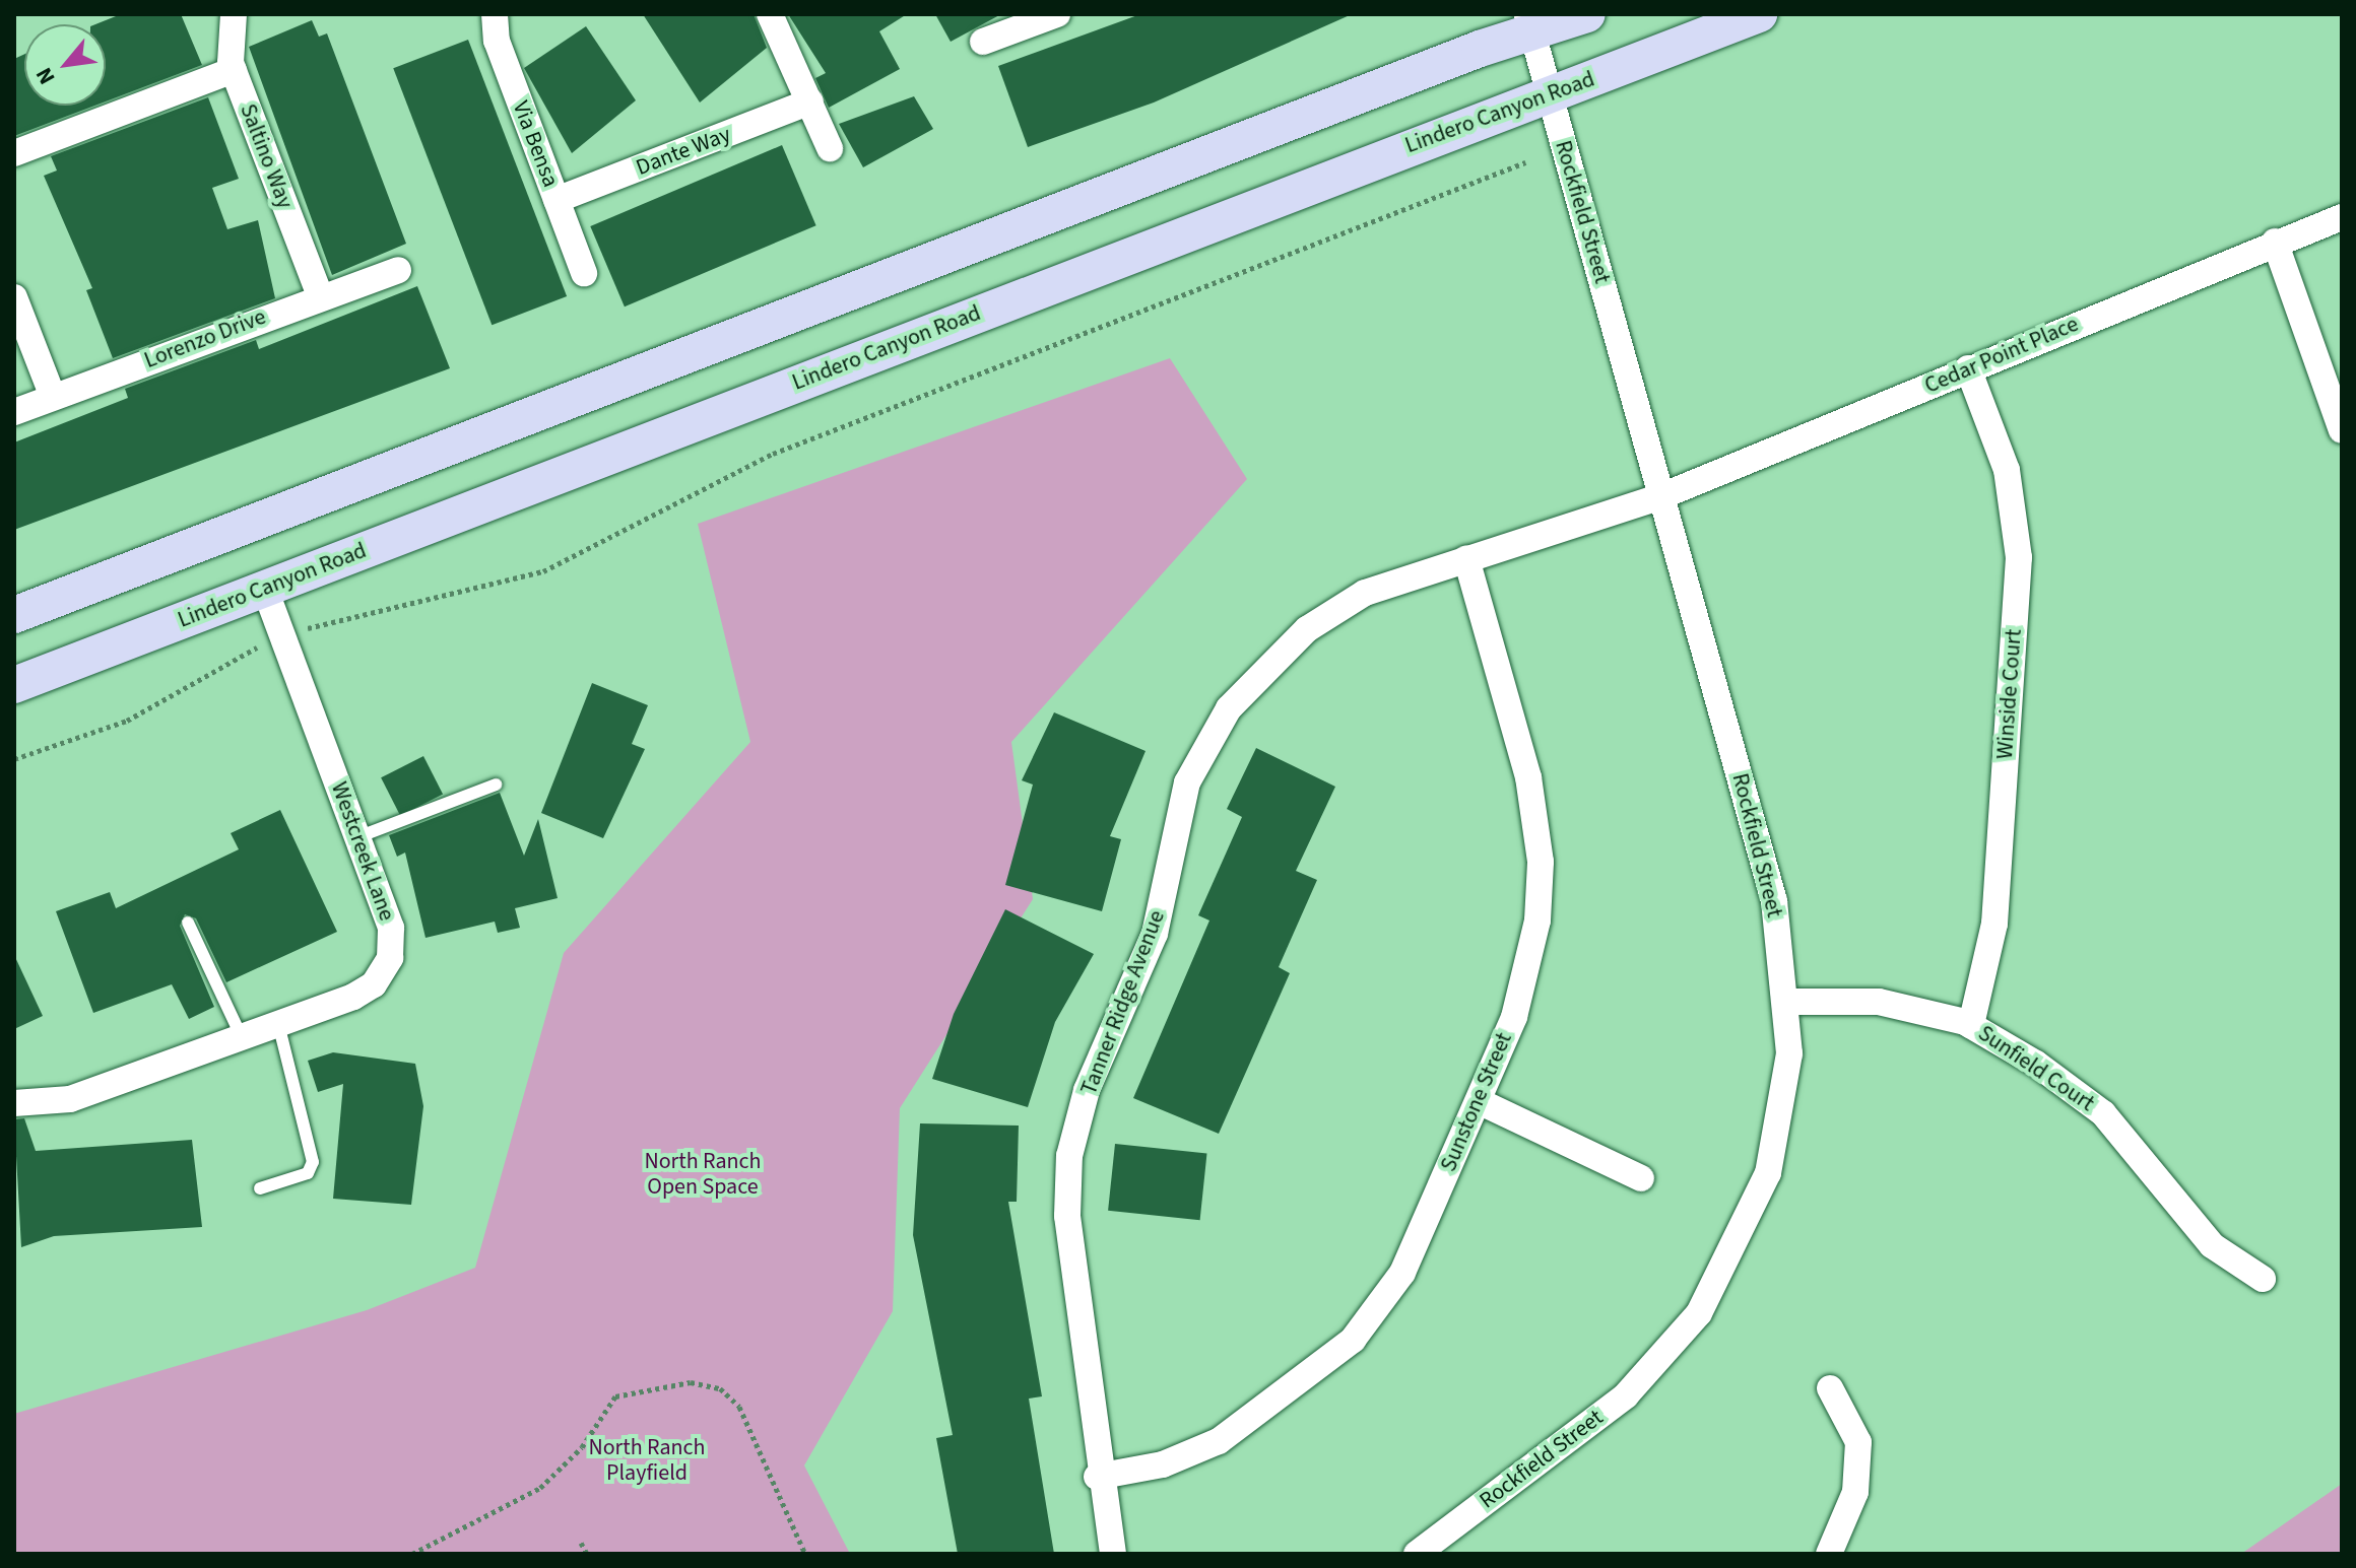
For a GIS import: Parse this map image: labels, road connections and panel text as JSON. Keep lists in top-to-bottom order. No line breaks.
{"streets":{"main road":["Lindero Canyon Road"],"street":["Via Bensa","Dante Way","Saltino Way","Rockfield Street","Lorenzo Drive","Cedar Point Place","Winside Court","Westcreek Lane","Tanner Ridge Avenue","Sunfield Court","Sunstone Street"]},"crossings":[["Lindero Canyon Road","Rockfield Street"],["Lindero Canyon Road","Westcreek Lane"],["Via Bensa","Dante Way"],["Saltino Way","Lorenzo Drive"],["Rockfield Street","Cedar Point Place"],["Rockfield Street","Tanner Ridge Avenue"],["Rockfield Street","Sunfield Court"],["Cedar Point Place","Winside Court"],["Cedar Point Place","Tanner Ridge Avenue"],["Winside Court","Sunfield Court"],["Tanner Ridge Avenue","Sunstone Street"]],"parks":["North Ranch Open Space","North Ranch Playfield"],"north":"bottom left"}
